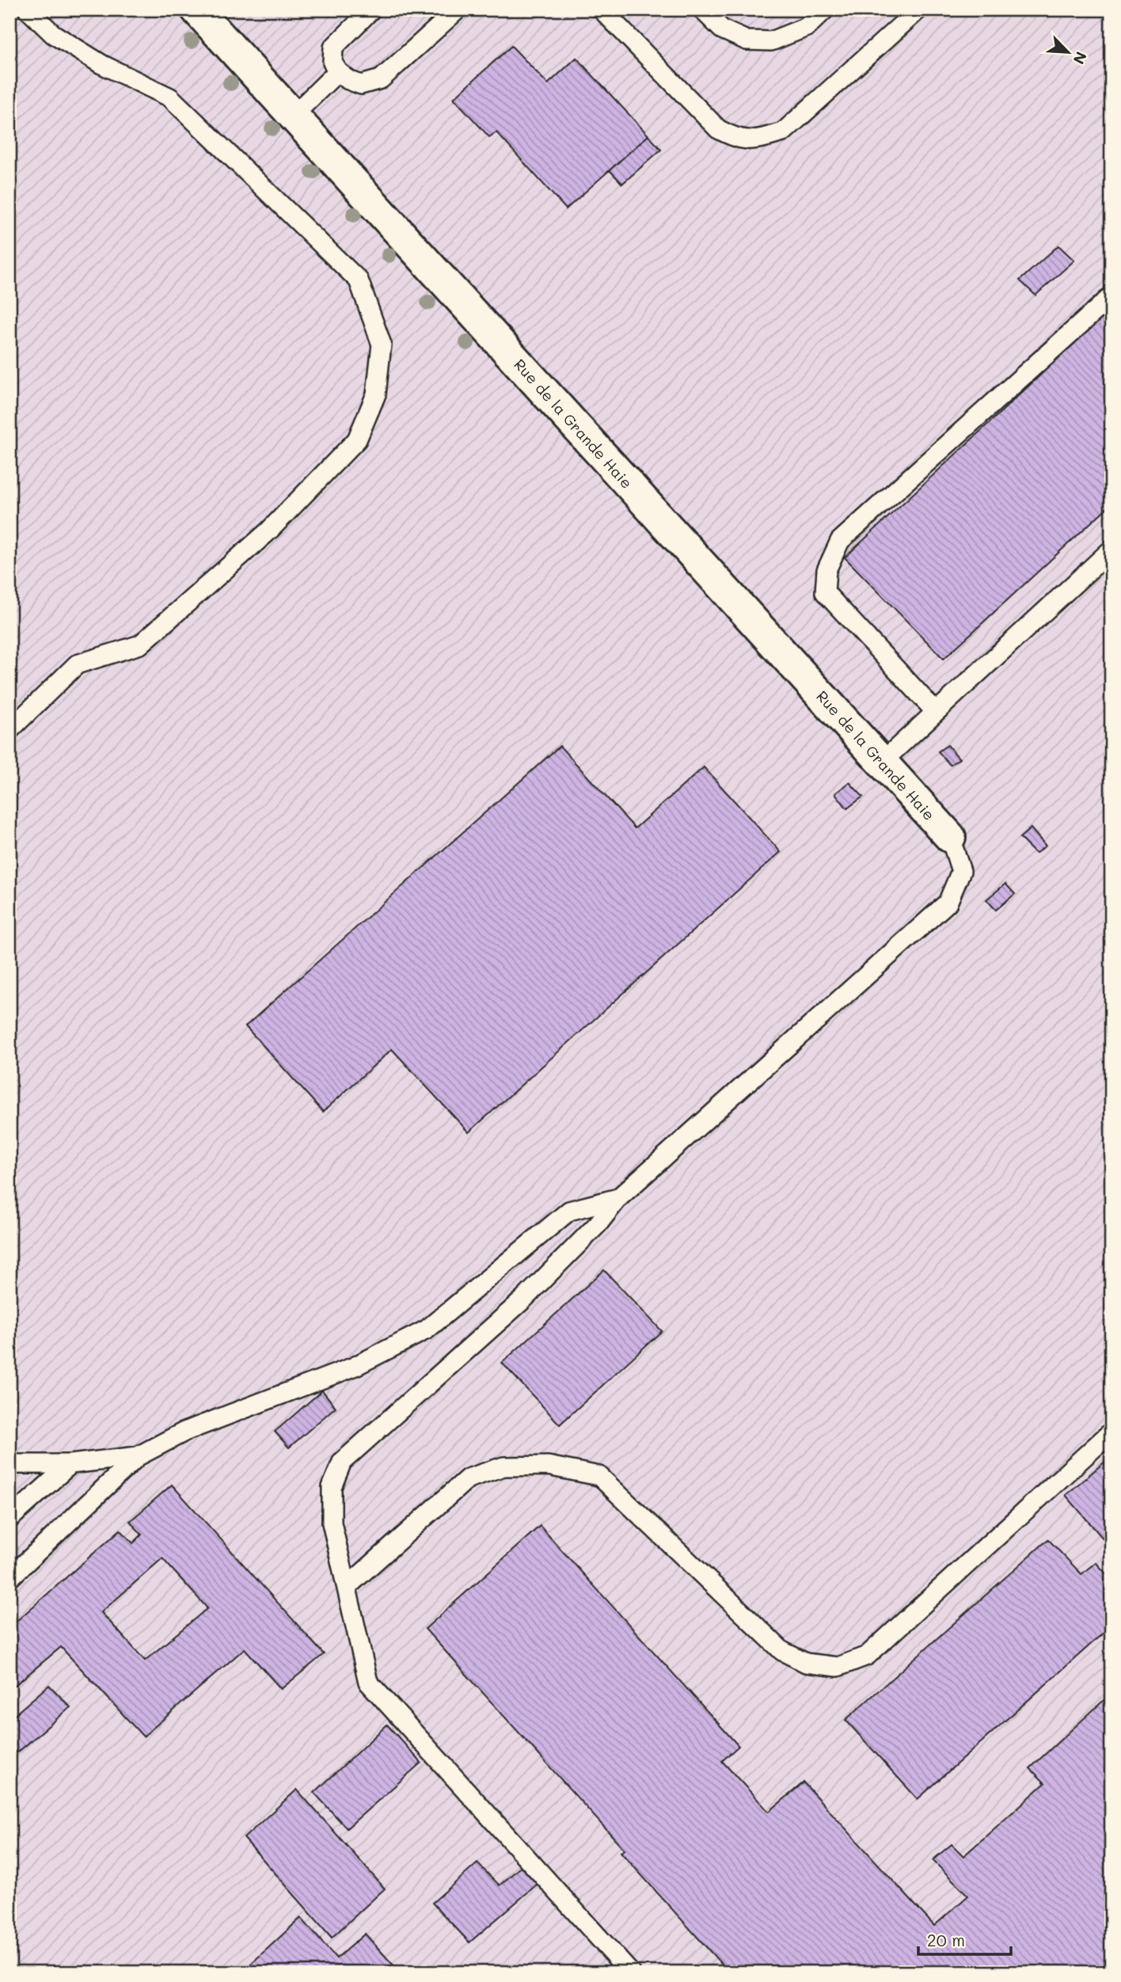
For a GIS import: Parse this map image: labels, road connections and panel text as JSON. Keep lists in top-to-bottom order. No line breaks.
{"streets":{"street":["Rue de la Grande Haie"]},"scale_bar":"20 m","north":"bottom right"}
